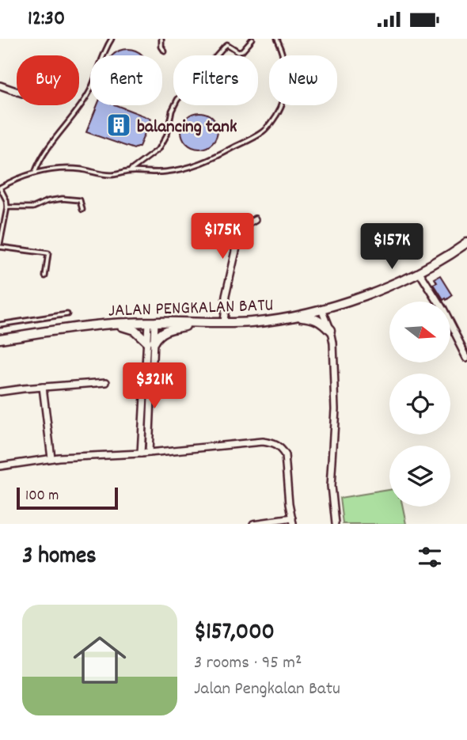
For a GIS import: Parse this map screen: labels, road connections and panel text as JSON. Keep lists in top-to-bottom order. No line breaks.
{"streets":{"main road":["JALAN PENGKALAN BATU"]},"places":{"building":["balancing tank"]},"scale_bar":"100 m","north":"right","page":{"status":"12:30","chip":["Buy","Rent","Filters","New"],"price":["$175K","$157K","$321K"],"scale":"100 m","heading":"3 homes","list":[{"name":"$157,000","note":"3 rooms · 95 m² · Jalan Pengkalan Batu"}]}}
